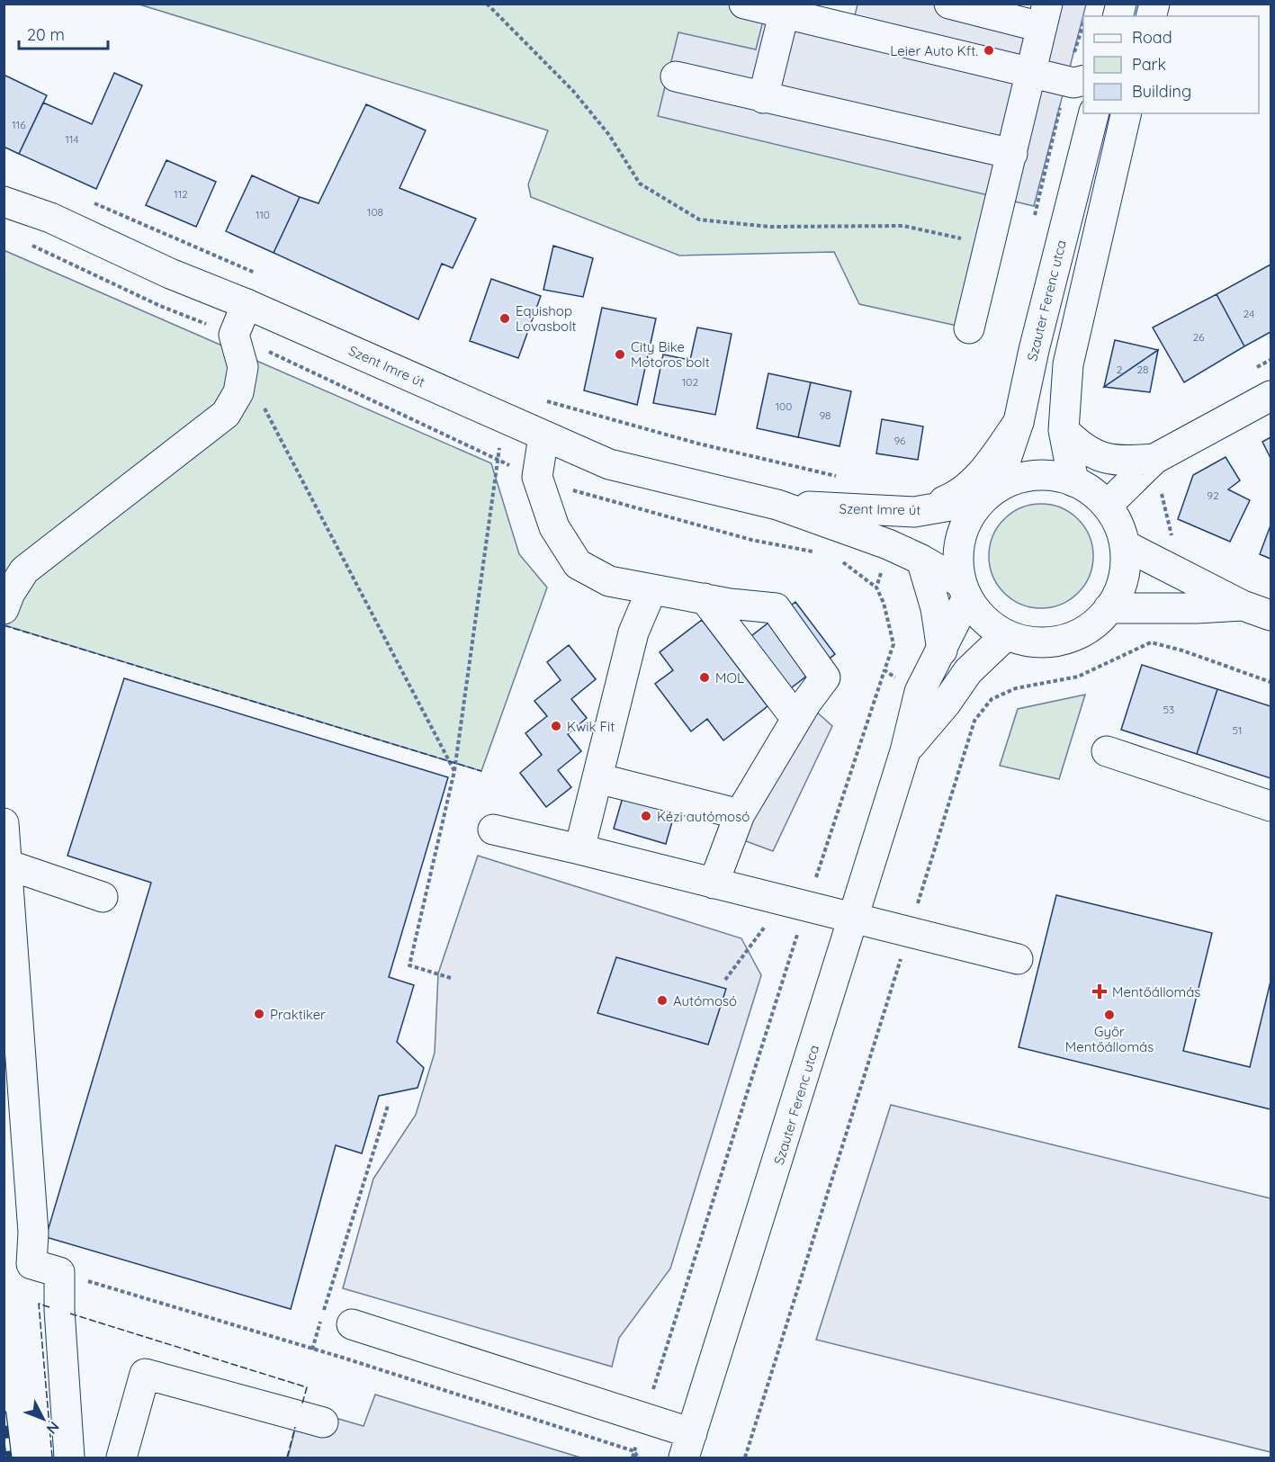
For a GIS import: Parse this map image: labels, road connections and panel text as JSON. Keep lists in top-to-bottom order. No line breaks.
{"streets":{"main road":["Szauter Ferenc utca","Szent Imre út"]},"crossings":[["Szauter Ferenc utca","Szent Imre út"]],"places":{"other":["Leier Auto Kft.","Equishop Lovasbolt","City Bike Motoros bolt","MOL","Kwik Fit","Kézi autómosó","Autómosó","Praktiker","Győr Mentőállomás"],"health":["Mentőállomás"]},"house_numbers":["116","114","112","108","110","24","26","2","28","102","100","98","96","92","53","51"],"legend":["Road","Park","Building"],"scale_bar":"20 m","north":"bottom right"}
